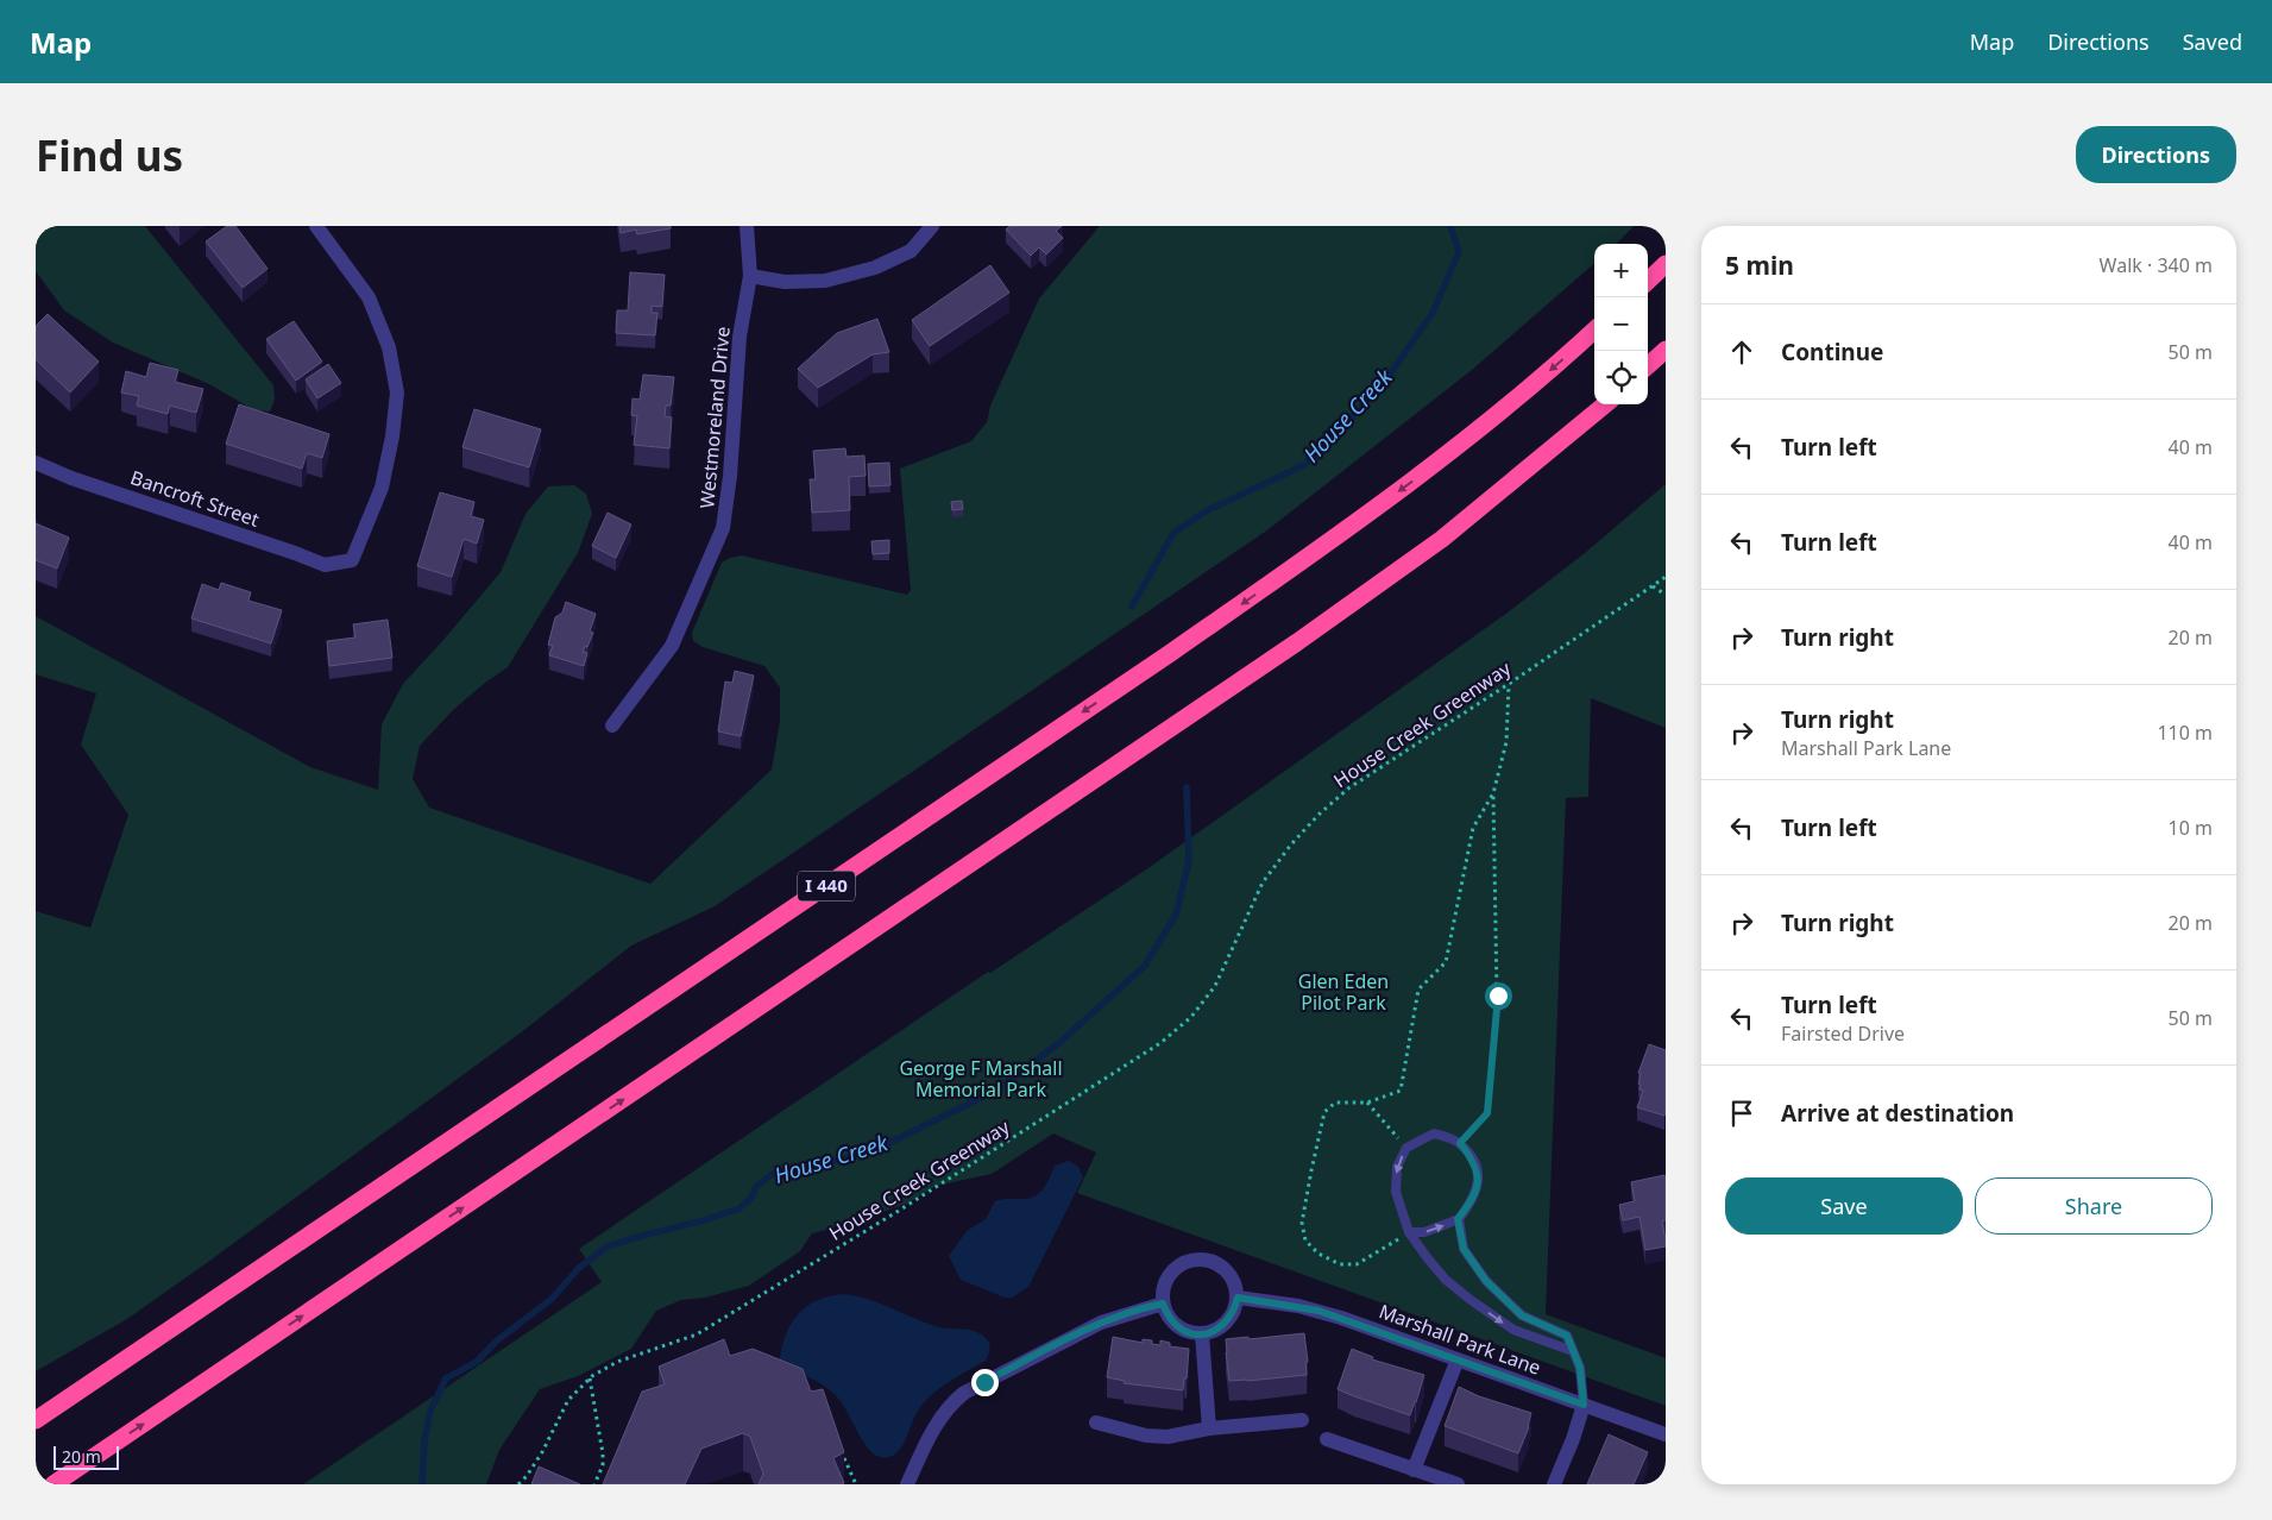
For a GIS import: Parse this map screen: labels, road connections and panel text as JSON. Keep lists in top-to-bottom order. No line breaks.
{"streets":{"highway":["I 440"],"street":["Westmoreland Drive","Bancroft Street","Marshall Park Lane"],"path":["House Creek Greenway"]},"water":["House Creek"],"parks":["Glen Eden Pilot Park","George F Marshall Memorial Park"],"scale_bar":"20 m","page":{"header":"Map","nav":["Map","Directions","Saved"],"buttons":["Directions",["Save","Share"]],"title":"Find us","heading":["5 min","Walk · 340 m"],"map_buttons":["+","−"],"list":[["Continue","50 m"],["Turn left","40 m"],["Turn left","40 m"],["Turn right","20 m"],["Turn right","Marshall Park Lane","110 m"],["Turn left","10 m"],["Turn right","20 m"],["Turn left","Fairsted Drive","50 m"],"Arrive at destination"],"scale":"20 m"}}
